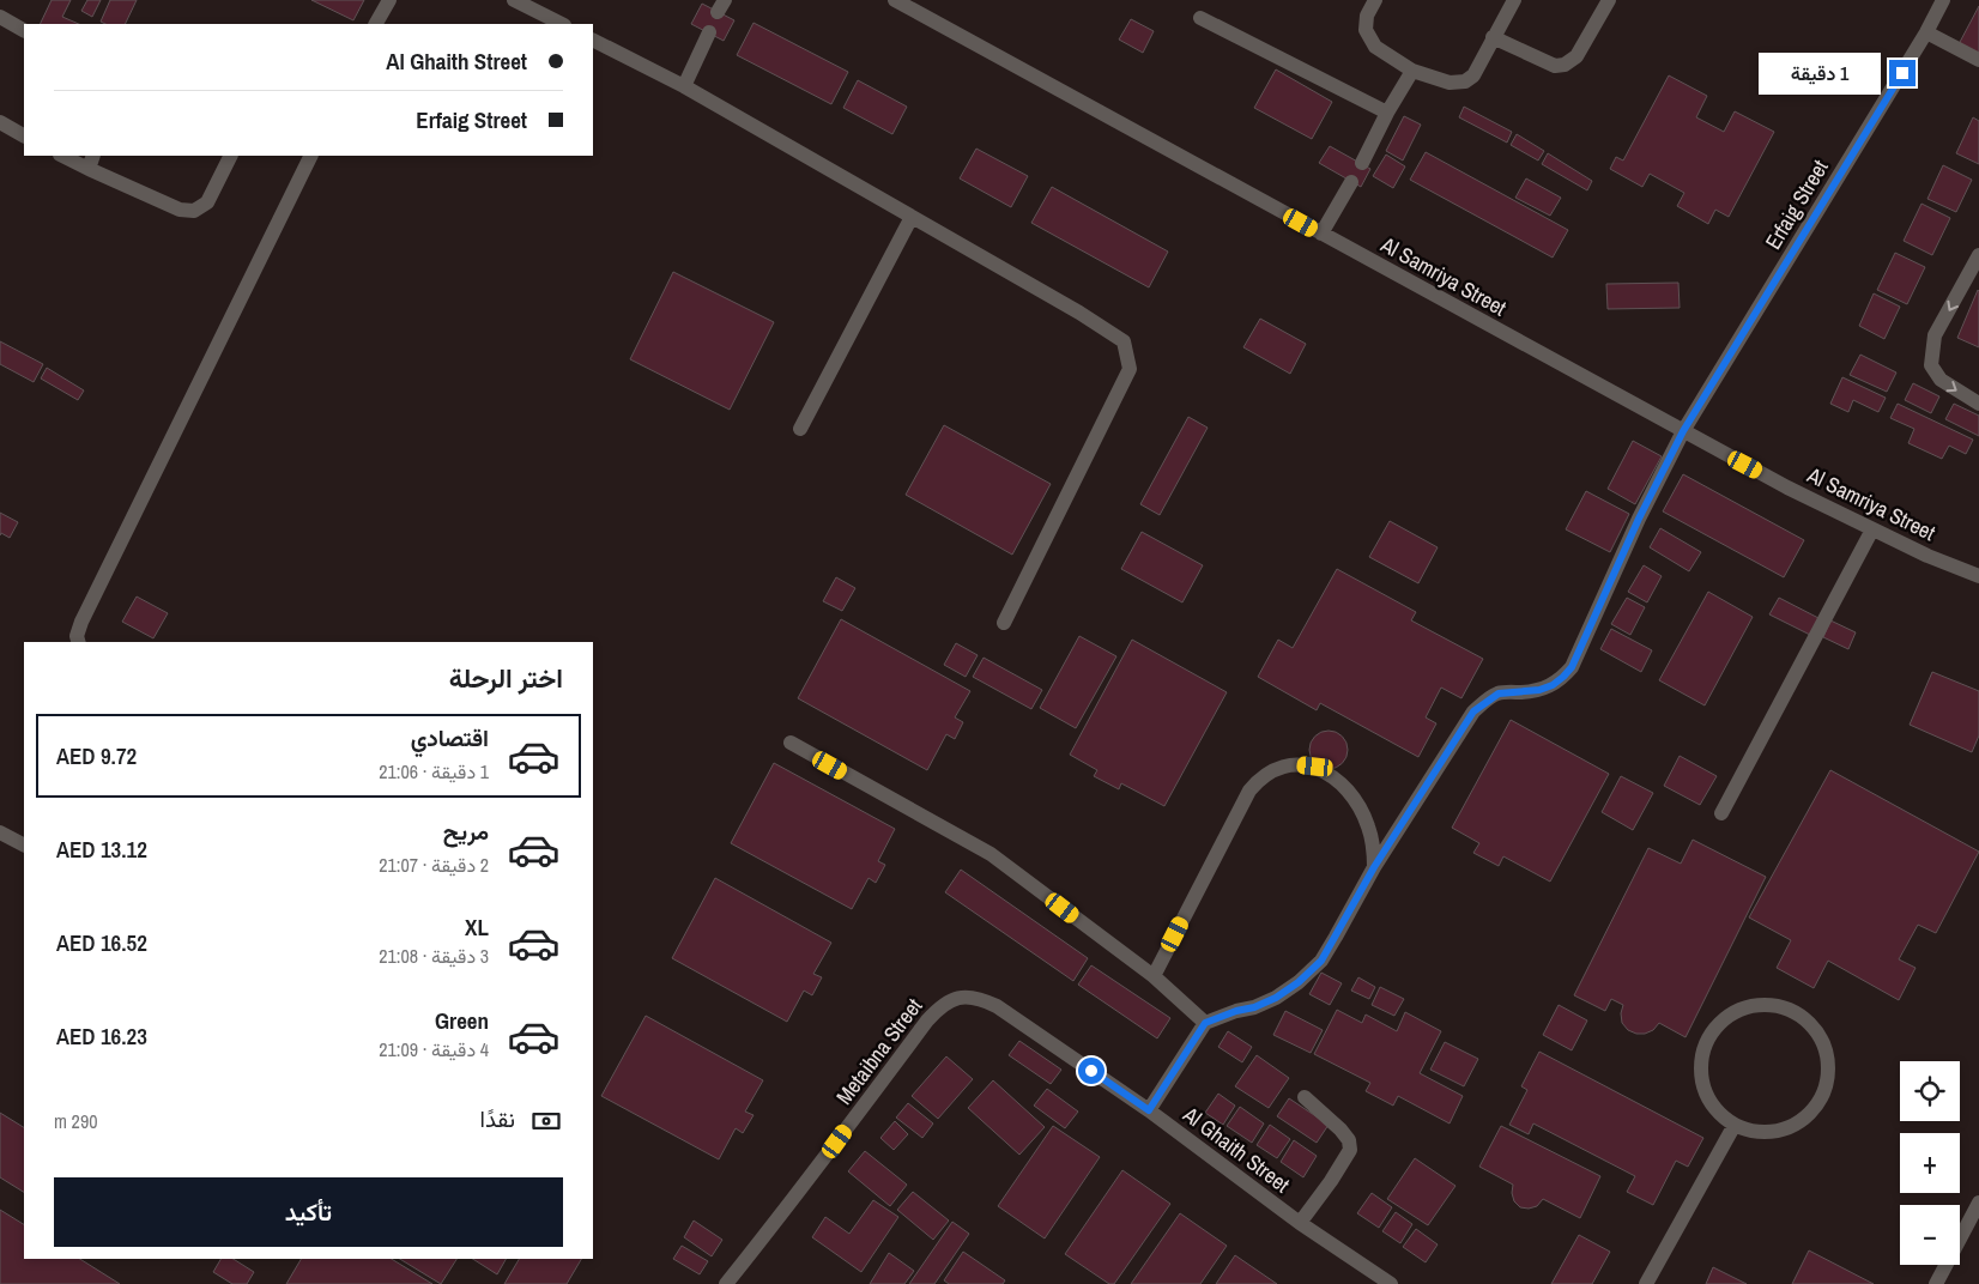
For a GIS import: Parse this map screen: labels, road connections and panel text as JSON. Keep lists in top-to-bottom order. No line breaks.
{"streets":{"street":["Erfaig Street","Al Samriya Street","Metaibna Street","Al Ghaith Street"]},"crossings":[["Erfaig Street","Al Samriya Street"],["Metaibna Street","Al Ghaith Street"]],"page":{"banner":["Al Ghaith Street","Erfaig Street"],"bubble":"1 دقيقة","heading":"اختر الرحلة","list":[{"name":"اقتصادي","note":"1 دقيقة · 21:06","value":"AED 9.72"},{"name":"مريح","note":"2 دقيقة · 21:07","value":"AED 13.12"},{"name":"XL","note":"3 دقيقة · 21:08","value":"AED 16.52"},{"name":"Green","note":"4 دقيقة · 21:09","value":"AED 16.23"}],"map_buttons":["+","−"],"pay":["نقدًا","290 m"],"buttons":"تأكيد"}}
